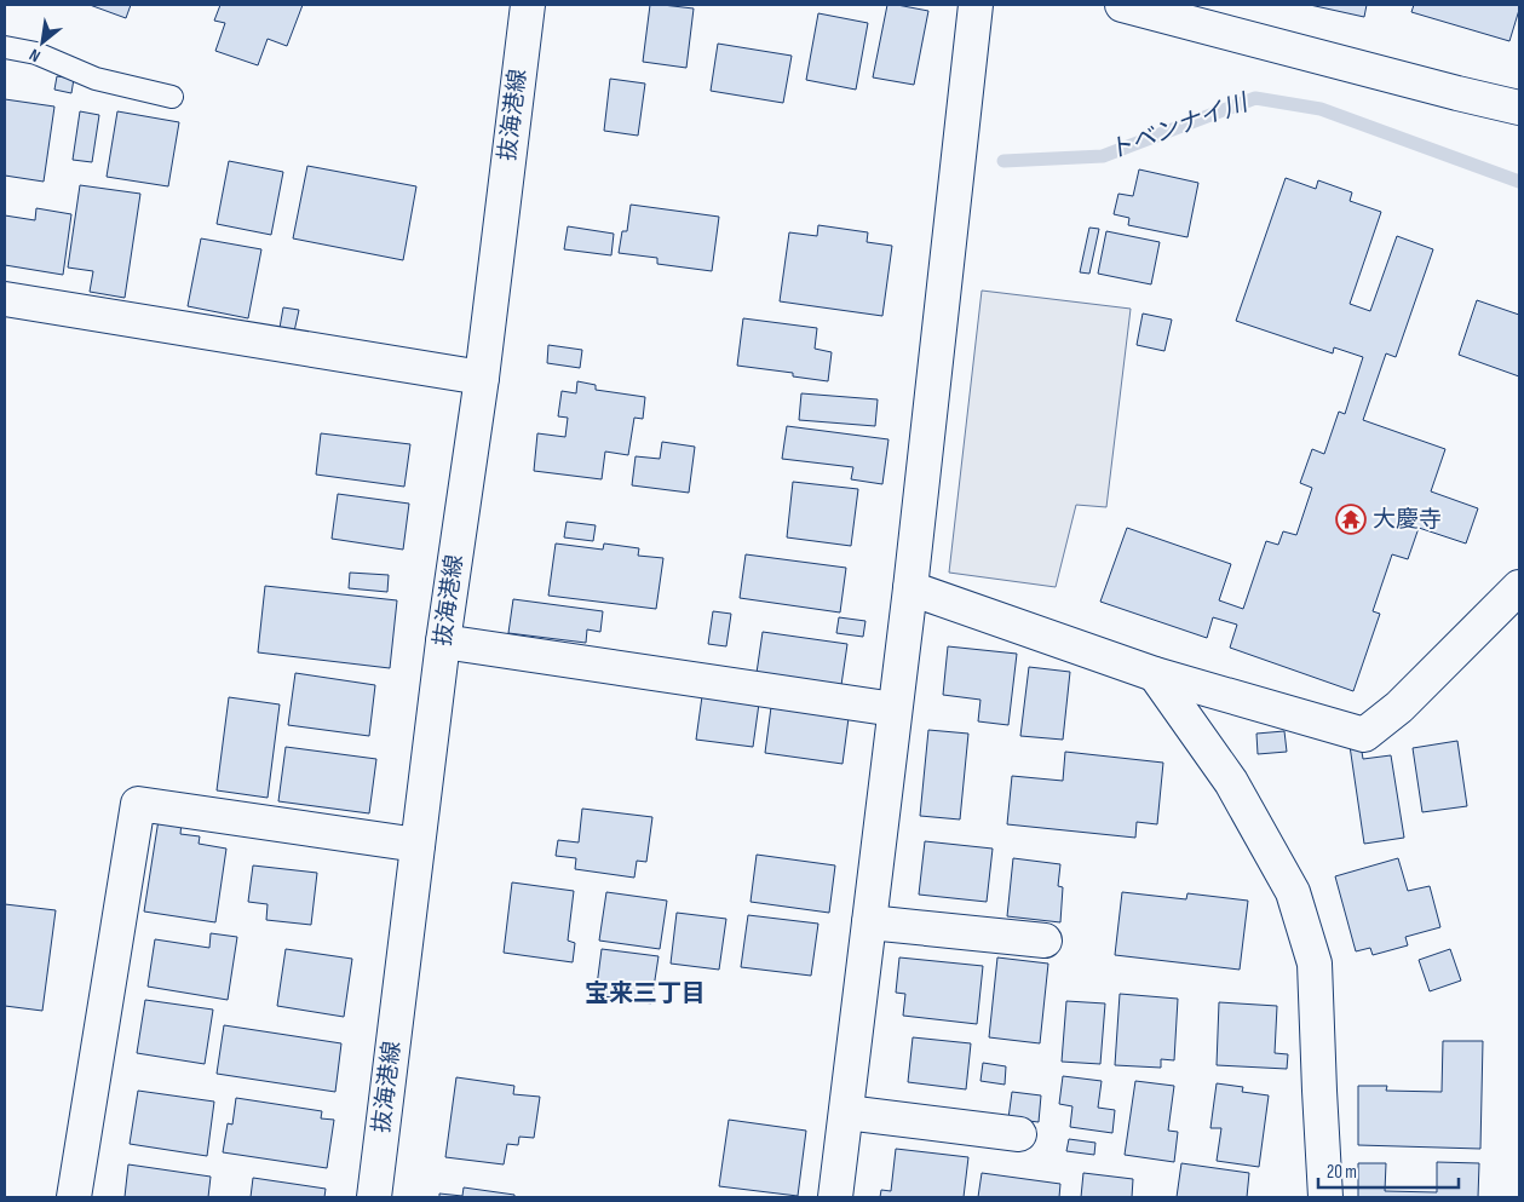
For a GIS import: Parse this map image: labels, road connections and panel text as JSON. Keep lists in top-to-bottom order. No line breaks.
{"streets":{"street":["抜海港線"]},"districts":["宝来三丁目"],"water":["トベンナイ川"],"places":{"temple":["大慶寺"]},"scale_bar":"20 m","north":"bottom left"}
